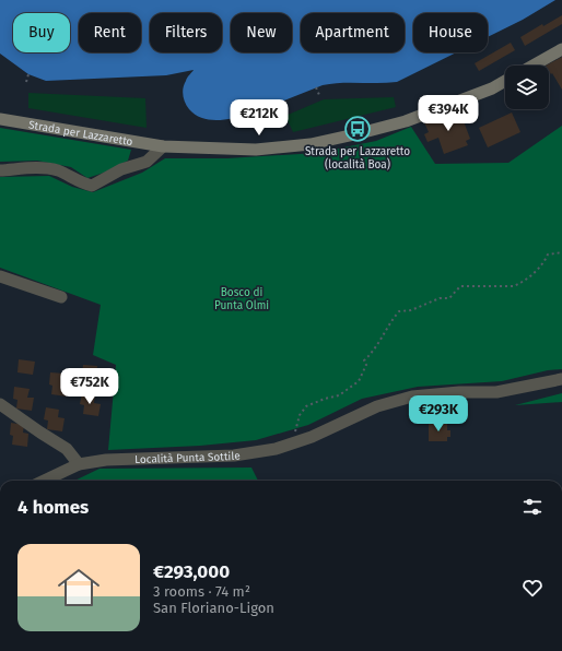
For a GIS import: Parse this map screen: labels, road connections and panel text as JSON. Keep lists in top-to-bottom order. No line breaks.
{"streets":{"main road":["Strada per Lazzaretto"],"street":["Località Punta Sottile"]},"parks":["Bosco di Punta Olmi"],"places":{"bus stop":["Strada per Lazzaretto (località Boa)"]},"page":{"chip":["Buy","Rent","Filters","New","Apartment","House"],"price":["€394K","€212K","€752K","€293K"],"heading":"4 homes","list":[{"name":"€293,000","note":"3 rooms · 74 m² · San Floriano-Ligon"}]}}
